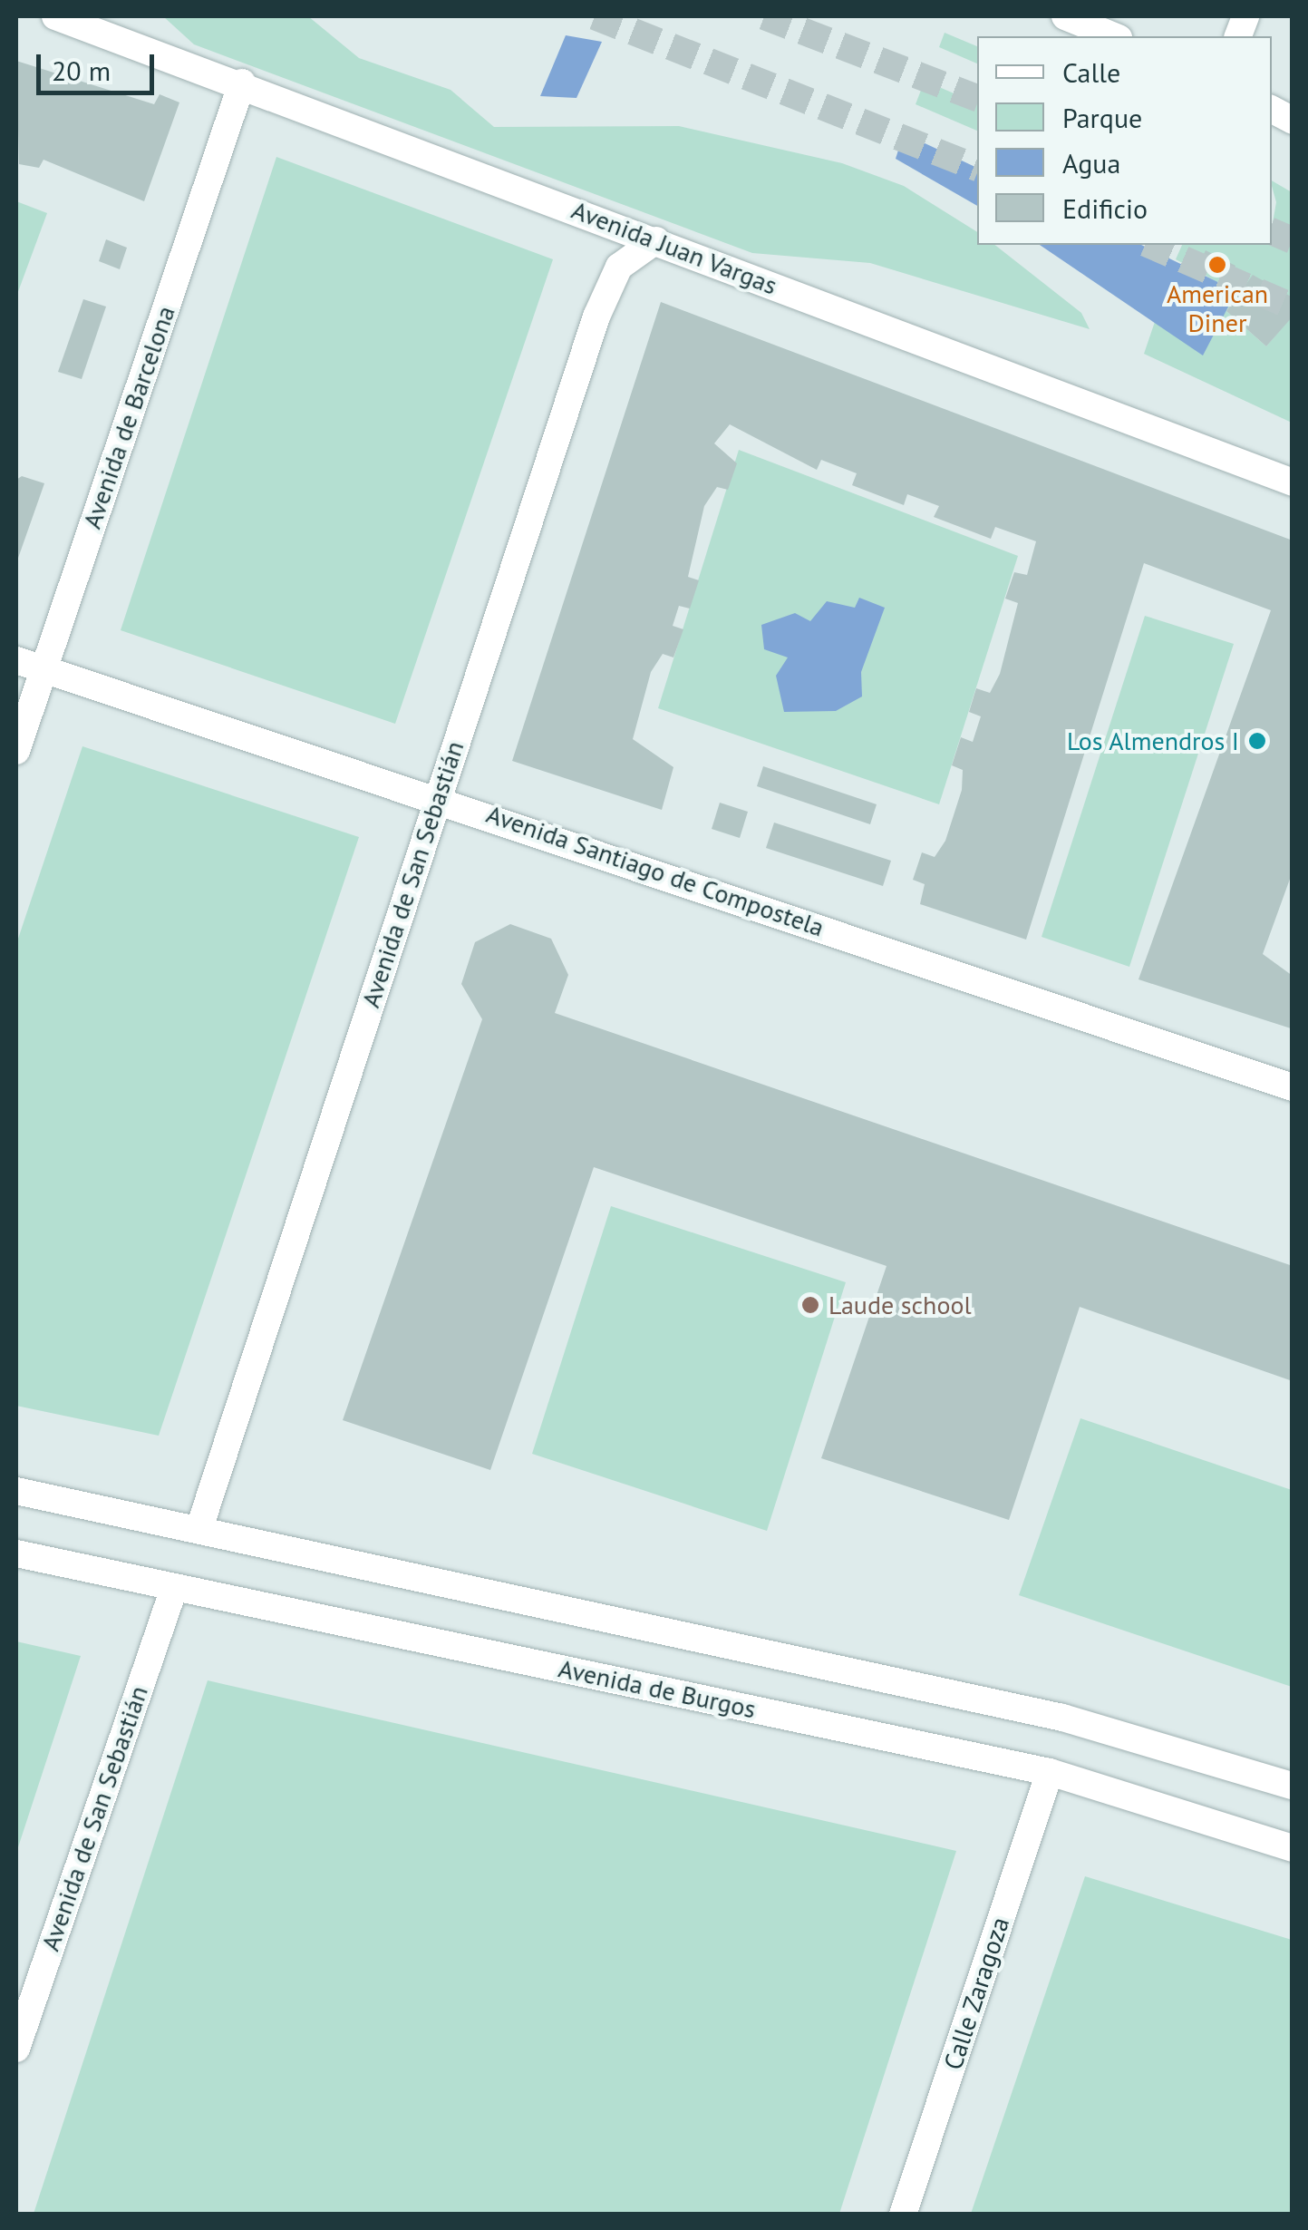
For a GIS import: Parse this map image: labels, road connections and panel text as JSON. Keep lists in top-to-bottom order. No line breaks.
{"streets":{"street":["Avenida Juan Vargas","Avenida de Barcelona","Avenida Santiago de Compostela","Avenida de San Sebastián","Avenida de Burgos","Calle Zaragoza"]},"crossings":[["Avenida Juan Vargas","Avenida de Barcelona"],["Avenida Juan Vargas","Avenida de San Sebastián"],["Avenida de Barcelona","Avenida Santiago de Compostela"],["Avenida Santiago de Compostela","Avenida de San Sebastián"],["Avenida de San Sebastián","Avenida de Burgos"],["Avenida de Burgos","Calle Zaragoza"]],"places":["American Diner","Los Almendros I","Laude school"],"legend":["Calle","Parque","Agua","Edificio"],"scale_bar":"20 m"}
